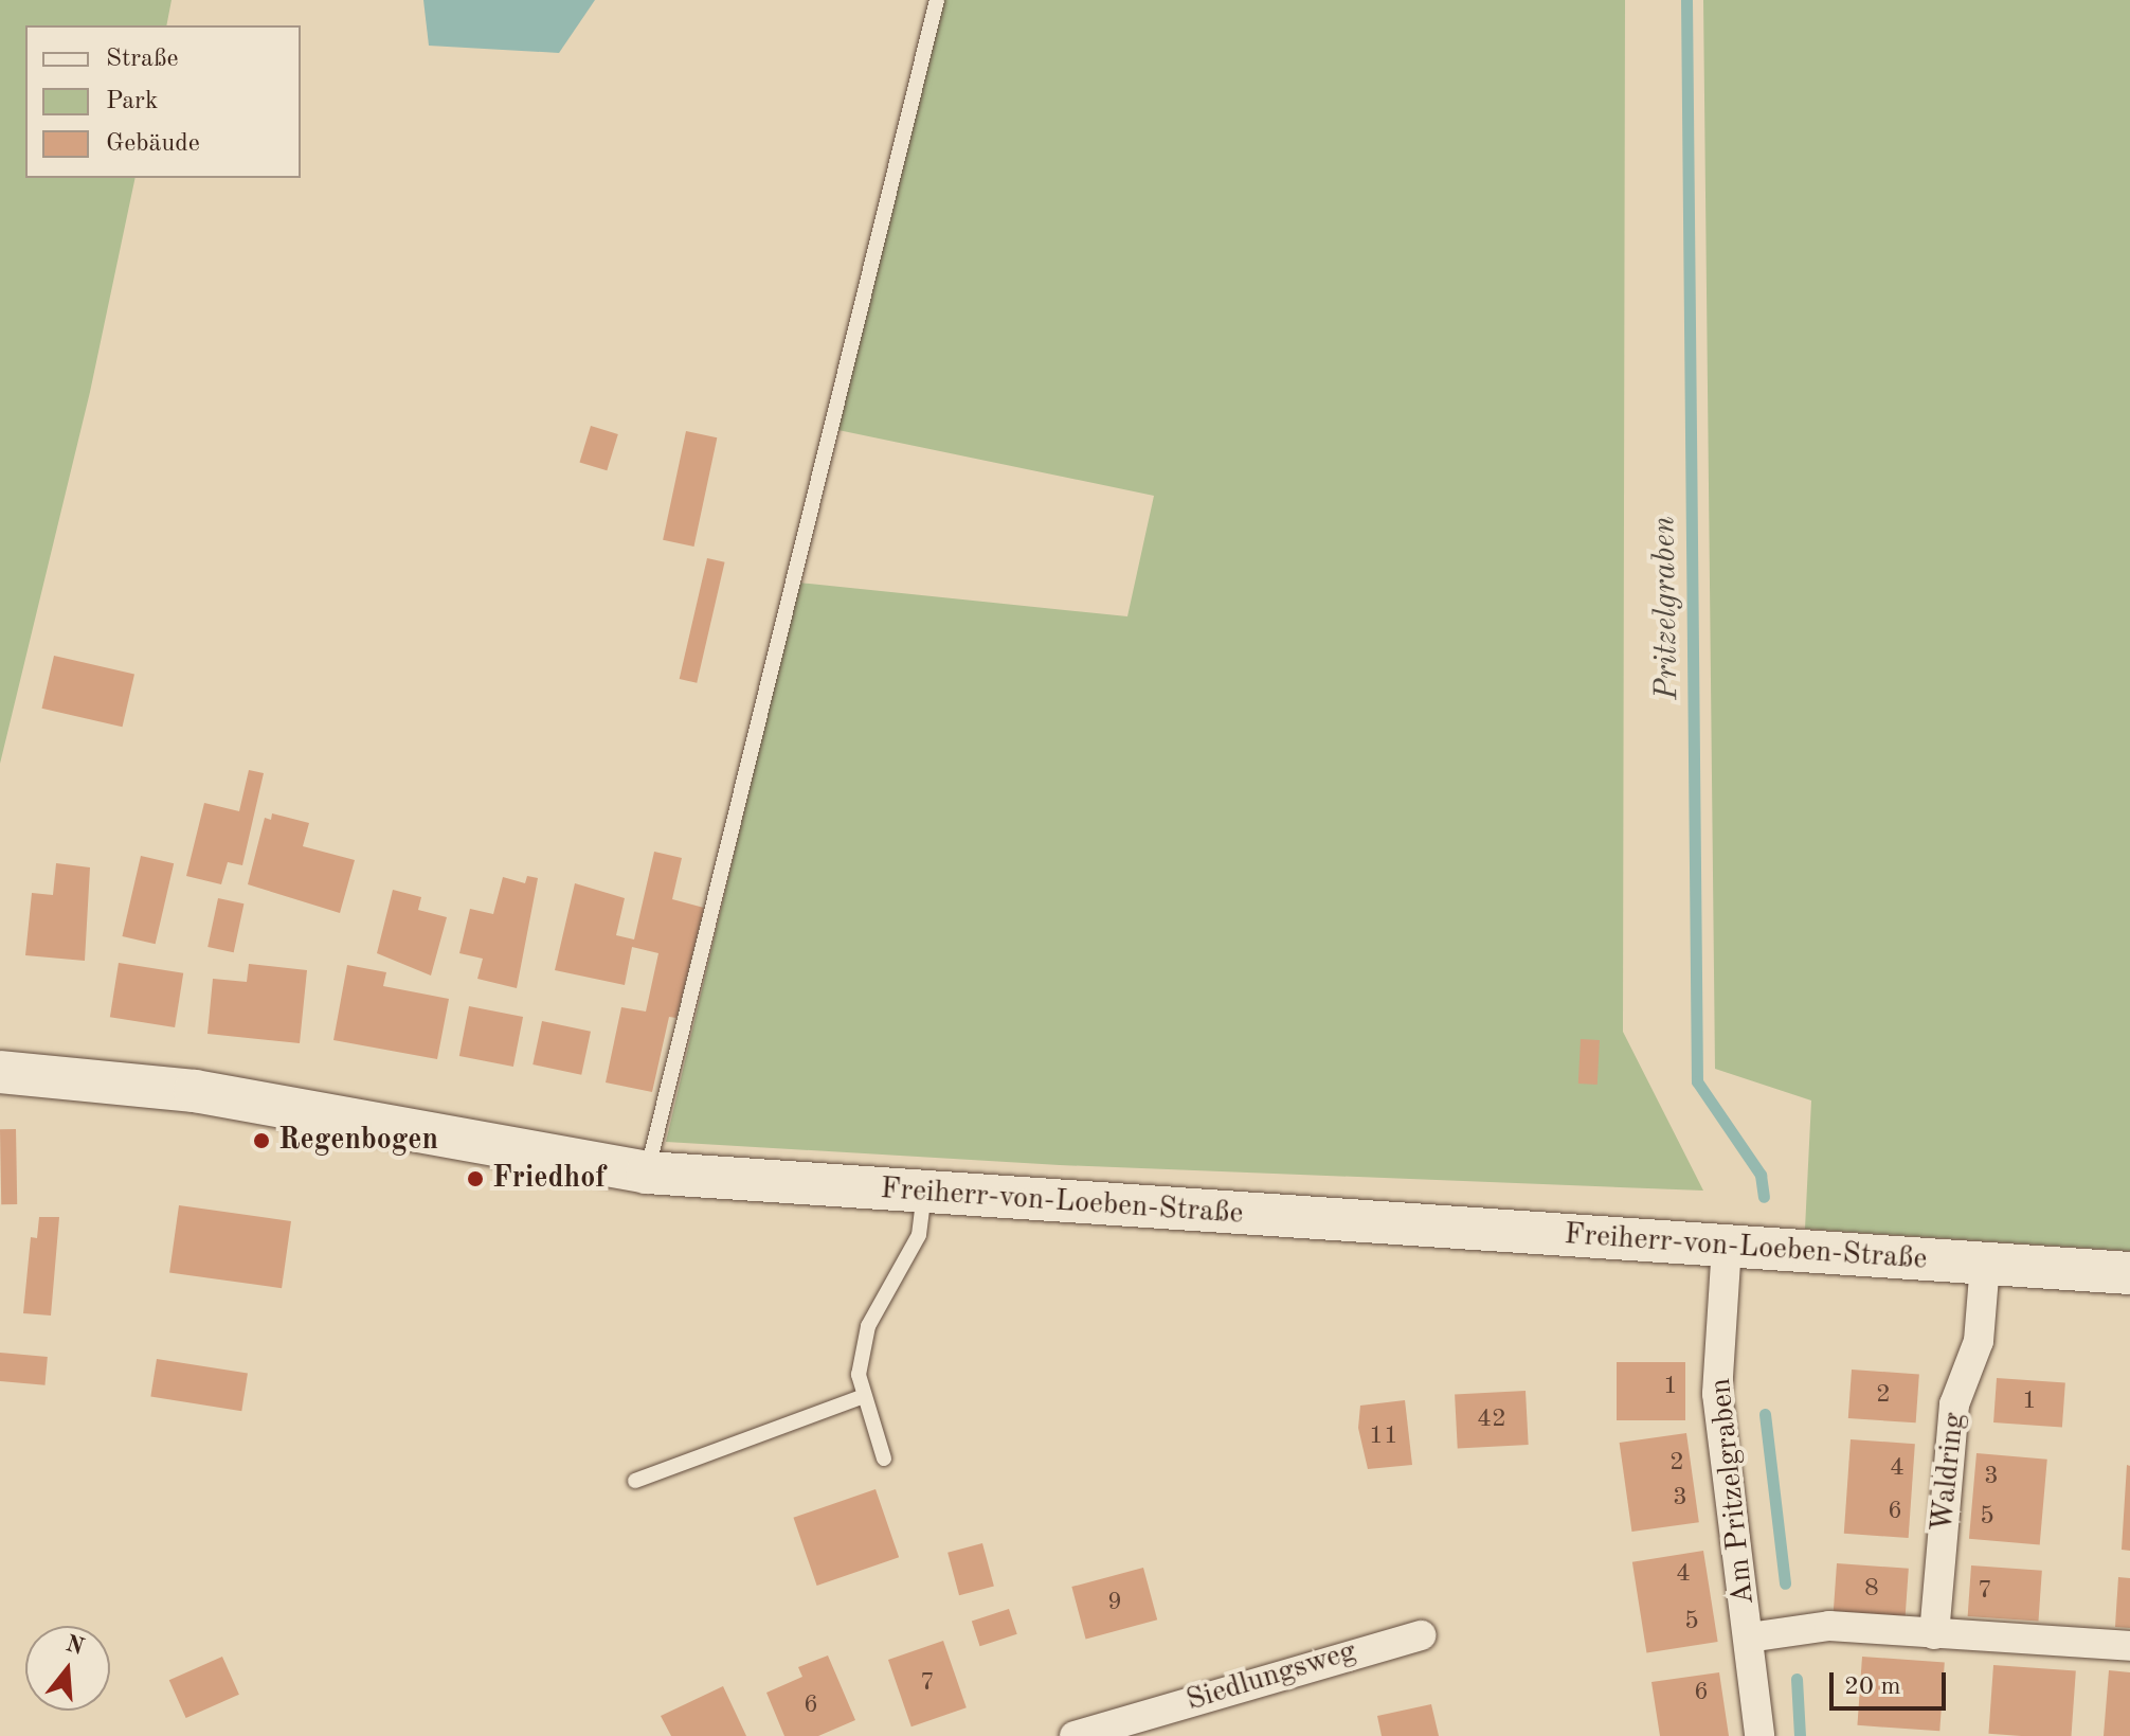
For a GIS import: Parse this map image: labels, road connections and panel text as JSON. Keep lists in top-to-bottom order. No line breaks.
{"streets":{"main road":["Freiherr-von-Loeben-Straße"],"street":["Waldring","Am Pritzelgraben","Siedlungsweg"]},"crossings":[["Freiherr-von-Loeben-Straße","Waldring"],["Freiherr-von-Loeben-Straße","Am Pritzelgraben"]],"water":["Pritzelgraben"],"places":["Regenbogen","Friedhof"],"house_numbers":["1","2","1","42","11","2","4","3","3","6","5","4","8","7","9","5","7","6","6"],"legend":["Straße","Park","Gebäude"],"scale_bar":"20 m","north":"top"}
